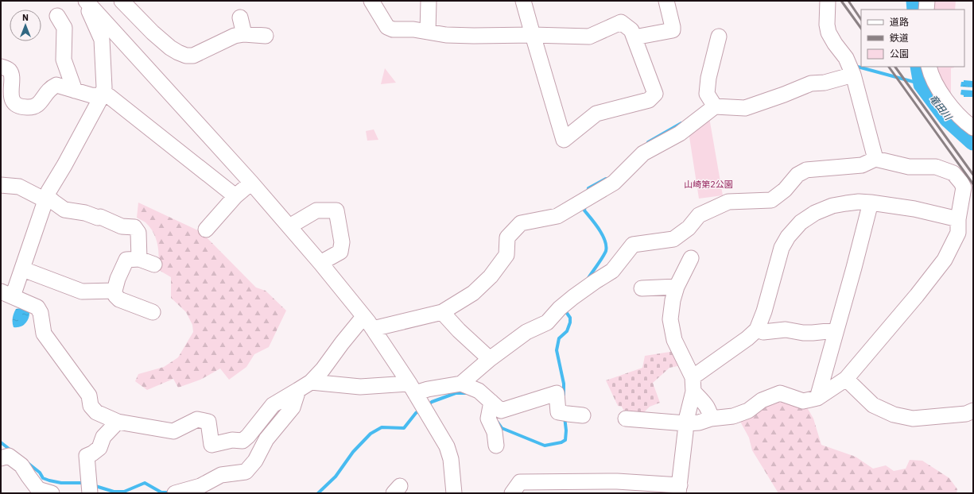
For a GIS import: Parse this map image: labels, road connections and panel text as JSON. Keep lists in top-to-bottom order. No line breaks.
{"water":["竜田川"],"parks":["山崎第2公園"],"legend":["道路","鉄道","公園"],"north":"top"}
